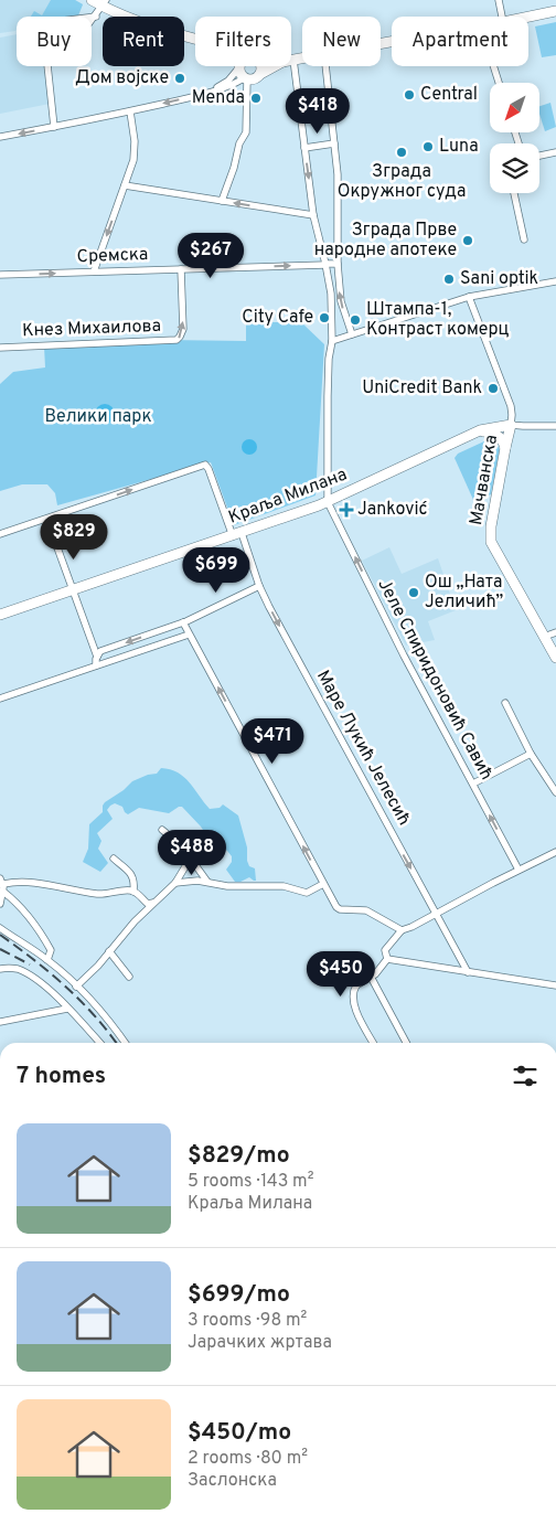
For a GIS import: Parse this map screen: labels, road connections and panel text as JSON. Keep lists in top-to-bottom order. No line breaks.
{"streets":{"main road":["Мачванска","Краља Милана"],"street":["Сремска","Кнез Михаилова","Јеле Спиридоновић Савић","Маре Лукић Јелесић"]},"crossings":[["Сремска","Кнез Михаилова"],["Мачванска","Краља Милана"],["Краља Милана","Јеле Спиридоновић Савић"],["Краља Милана","Маре Лукић Јелесић"]],"one_way":["Сремска","Јеле Спиридоновић Савић","Маре Лукић Јелесић"],"parks":["Велики парк"],"places":{"other":["Дом војске","Central","Menda","Luna","Зграда Окружног суда","Зграда Прве народне апотеке","Sani optik","City Cafe","Штампа-1, Контраст комерц","UniCredit Bank","Ош „Ната Јеличић”"],"health":["Janković"]},"north":"bottom left","page":{"chip":["Buy","Rent","Filters","New","Apartment"],"price":["$418","$267","$829","$699","$471","$488","$450"],"heading":"7 homes","list":[{"name":"$829/mo","note":"5 rooms · 143 m² · Краља Милана"},{"name":"$699/mo","note":"3 rooms · 98 m² · Јарачких жртава"},{"name":"$450/mo","note":"2 rooms · 80 m² · Заслонска"}]}}
